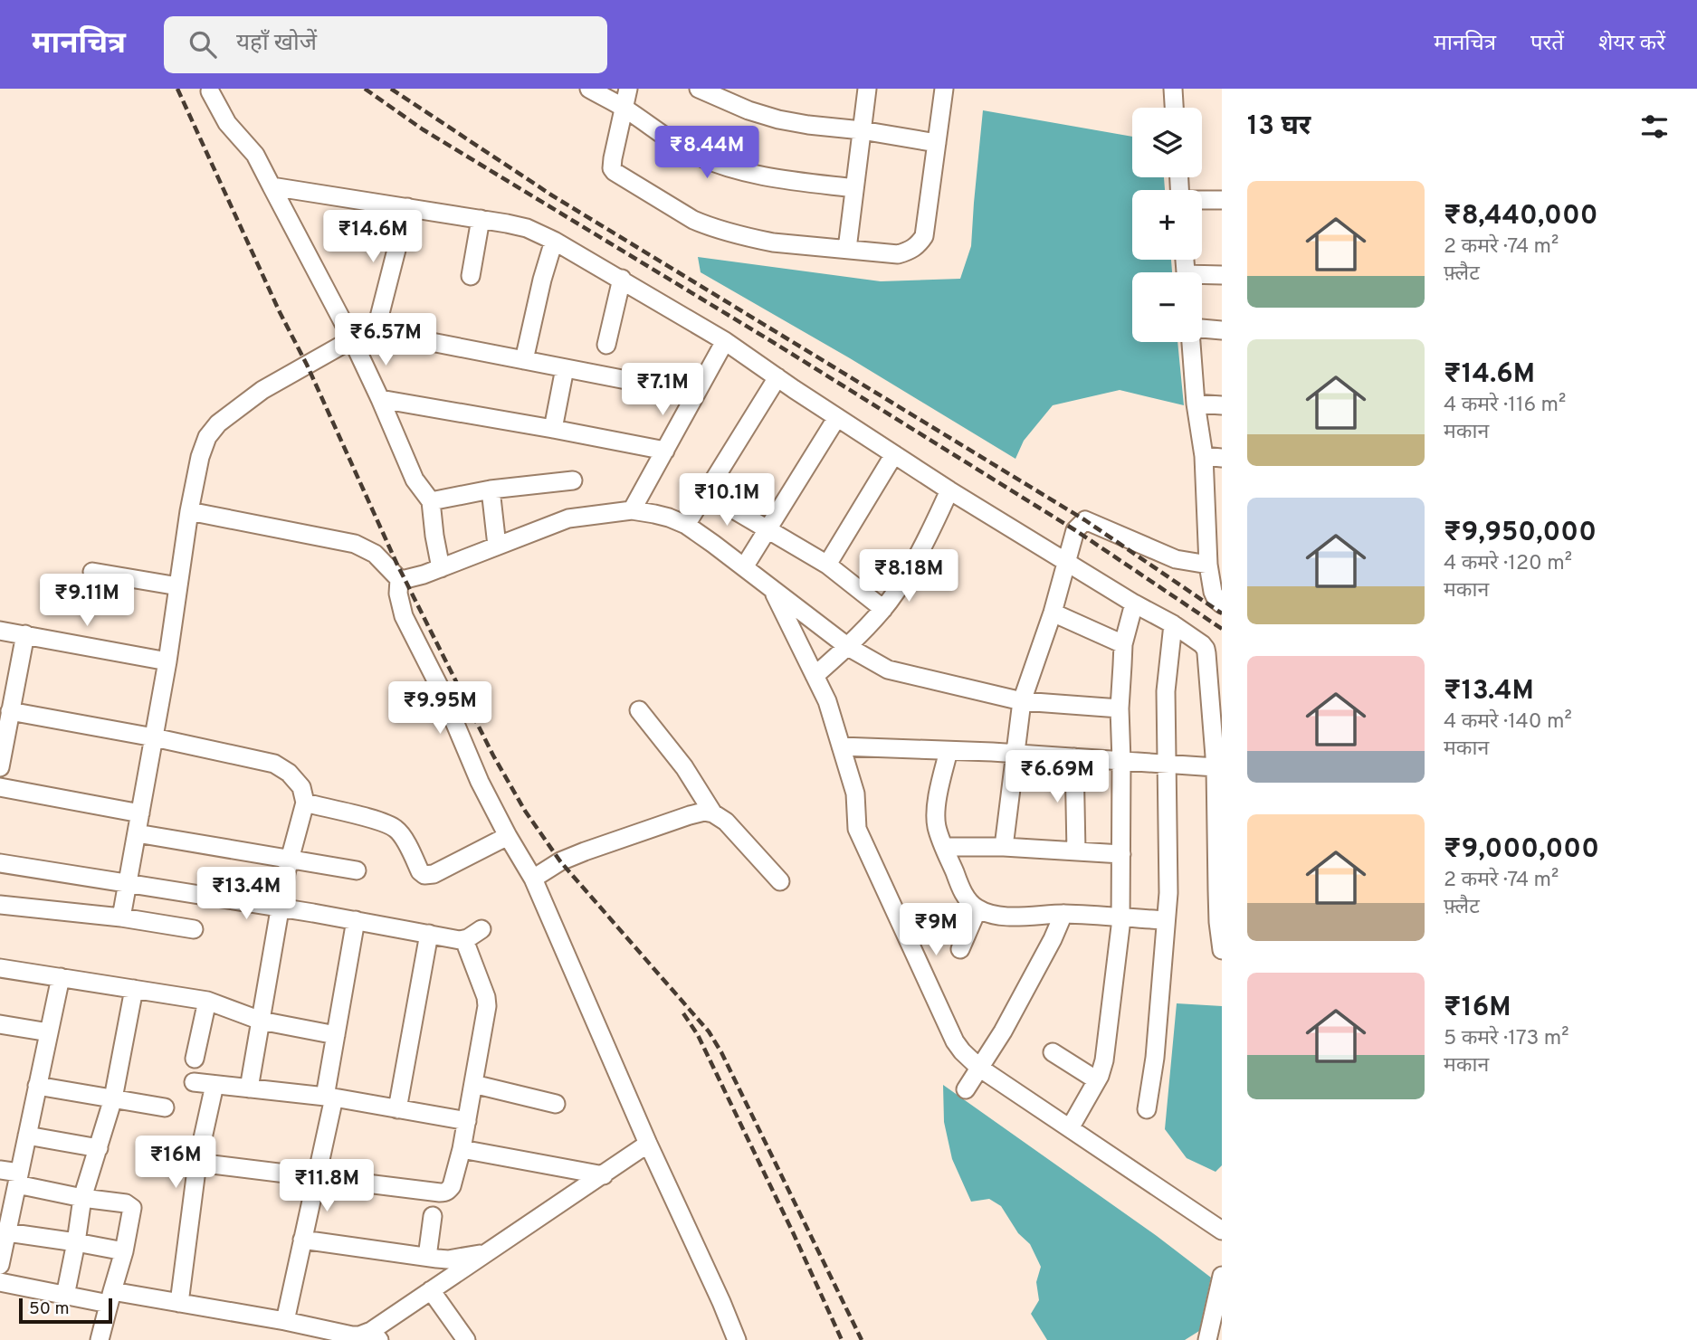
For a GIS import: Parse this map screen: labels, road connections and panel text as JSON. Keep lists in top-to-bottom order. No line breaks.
{"scale_bar":"50 m","page":{"header":"मानचित्र","search":"यहाँ खोजें","nav":["मानचित्र","परतें","शेयर करें"],"heading":"13 घर","map_buttons":["+","−"],"price":["₹8.44M","₹14.6M","₹6.57M","₹7.1M","₹10.1M","₹8.18M","₹9.11M","₹9.95M","₹6.69M","₹13.4M","₹9M","₹16M","₹11.8M"],"list":[{"name":"₹8,440,000","note":"2 कमरे · 74 m² · फ़्लैट"},{"name":"₹14.6M","note":"4 कमरे · 116 m² · मकान"},{"name":"₹9,950,000","note":"4 कमरे · 120 m² · मकान"},{"name":"₹13.4M","note":"4 कमरे · 140 m² · मकान"},{"name":"₹9,000,000","note":"2 कमरे · 74 m² · फ़्लैट"},{"name":"₹16M","note":"5 कमरे · 173 m² · मकान"}],"scale":"50 m"}}
